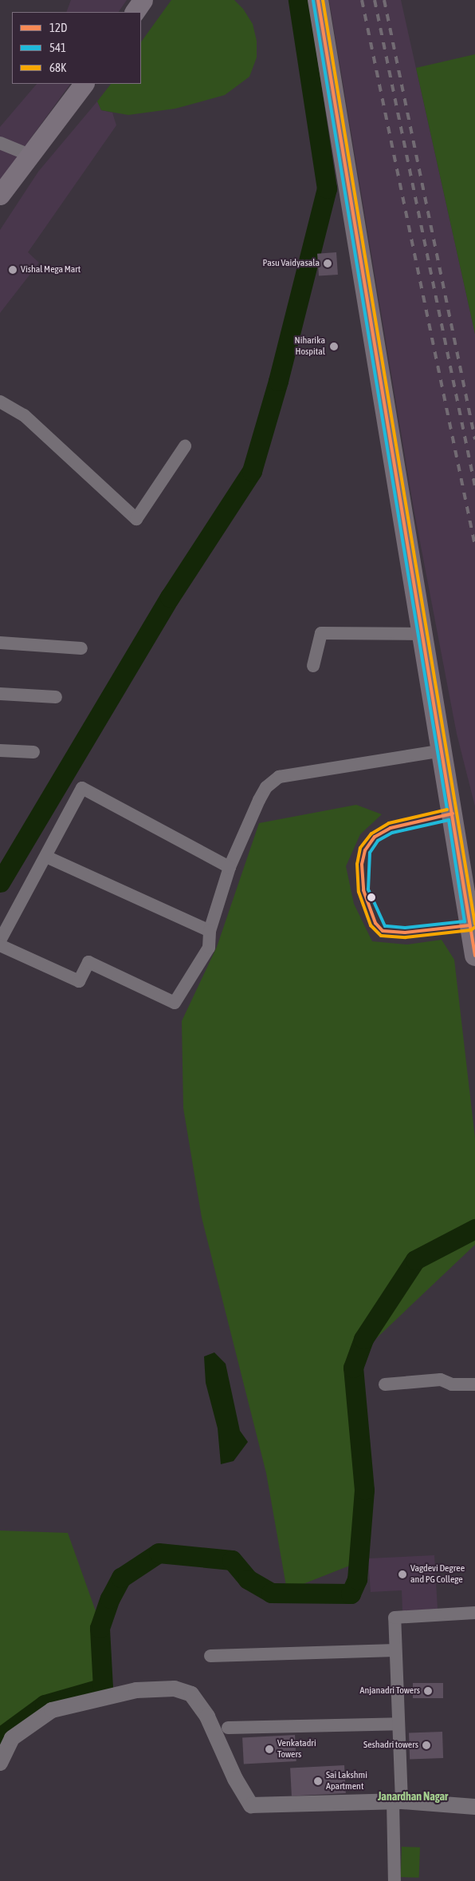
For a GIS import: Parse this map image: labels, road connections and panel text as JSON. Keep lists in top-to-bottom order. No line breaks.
{"districts":["Janardhan Nagar"],"places":["Pasu Vaidyasala","Vishal Mega Mart","Niharika Hospital","Vagdevi Degree and PG College","Anjanadri Towers","Seshadri towers","Venkatadri Towers","Sai Lakshmi Apartment"],"lines":["transit line 12D","transit line 68K","transit line 541"],"legend":["12D","541","68K"]}
